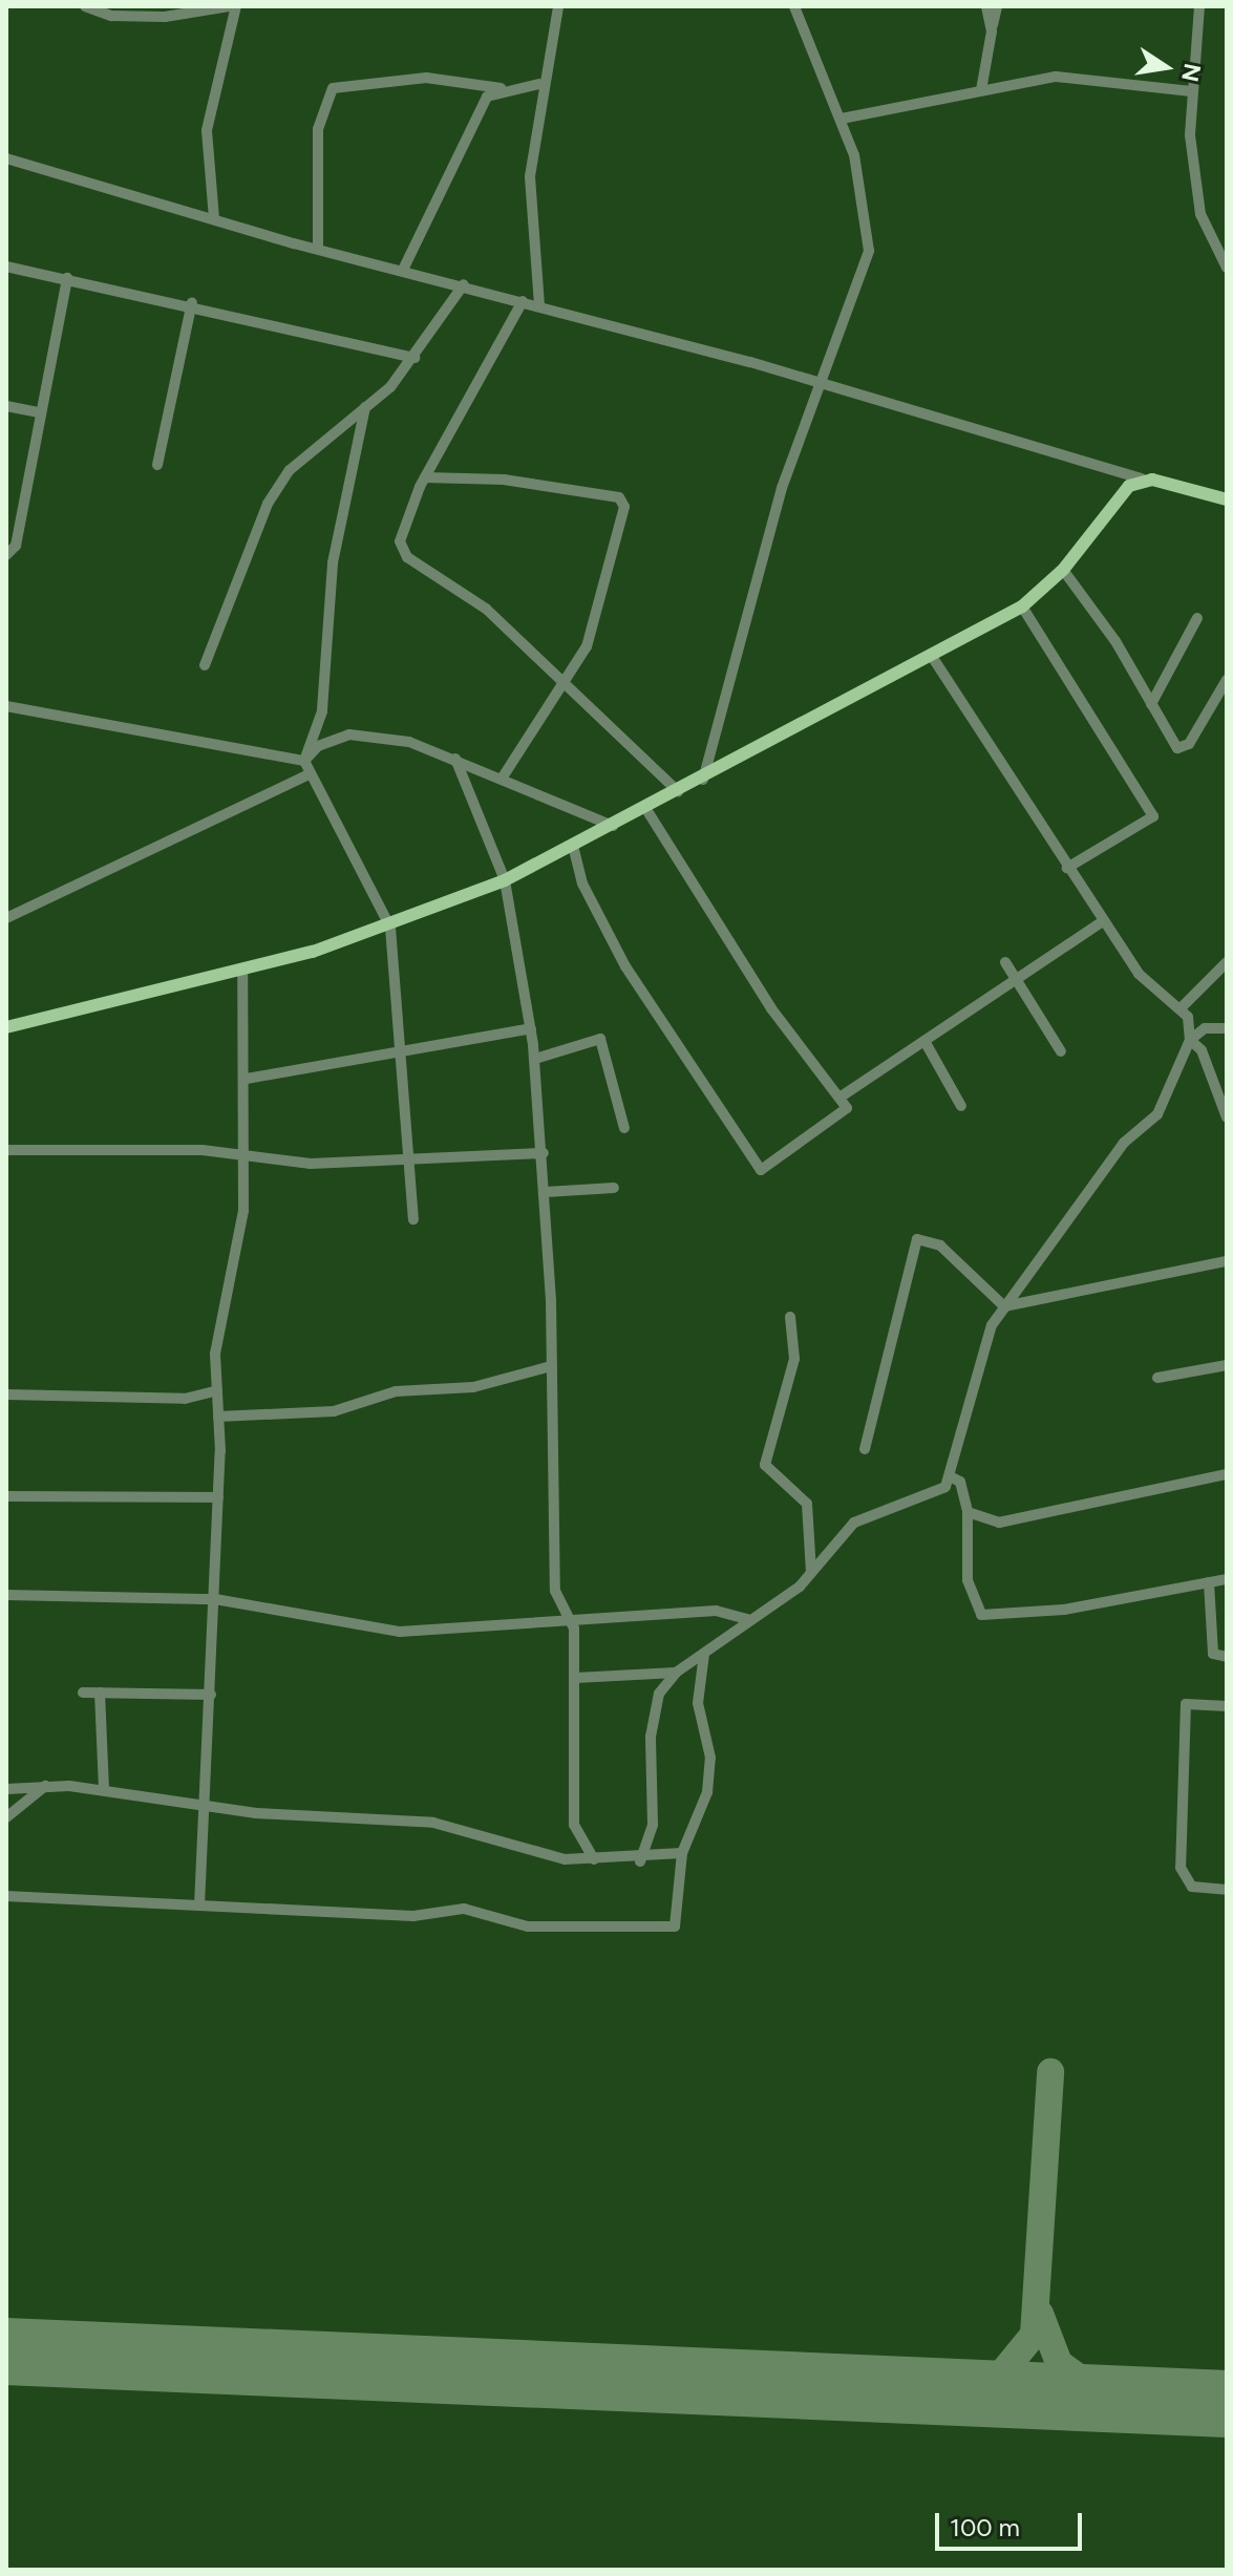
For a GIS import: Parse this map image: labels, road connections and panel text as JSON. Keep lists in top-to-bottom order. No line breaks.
{"scale_bar":"100 m","north":"right"}
